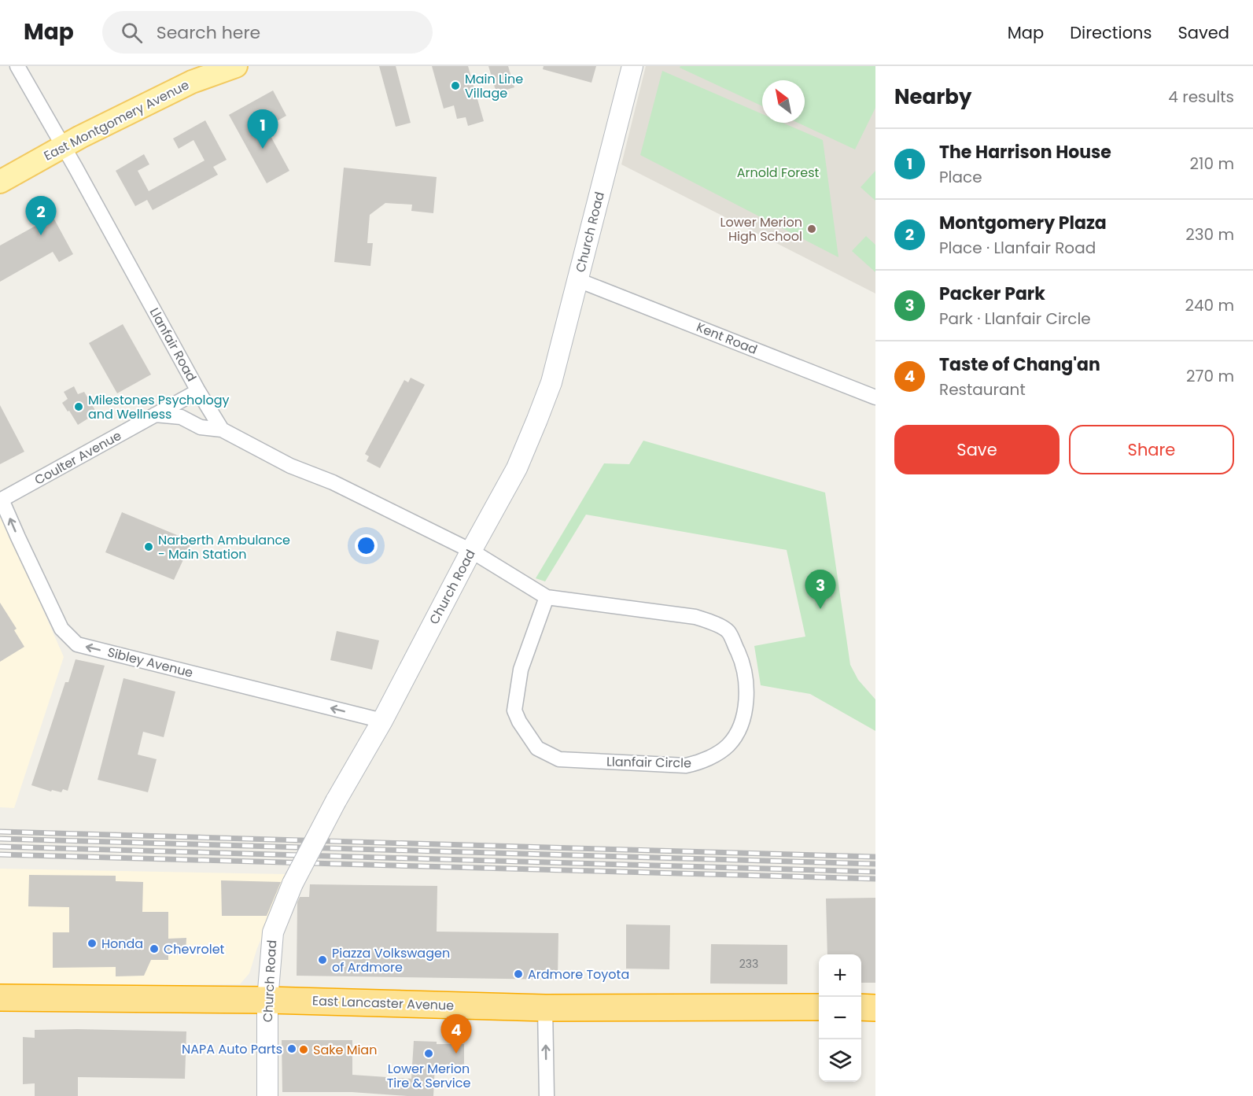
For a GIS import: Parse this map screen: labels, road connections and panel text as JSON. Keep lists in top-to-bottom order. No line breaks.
{"streets":{"highway":["East Lancaster Avenue"],"main road":["East Montgomery Avenue"],"street":["Church Road","Kent Road","Llanfair Road","Coulter Avenue","Sibley Avenue","Llanfair Circle"]},"crossings":[["East Montgomery Avenue","Llanfair Road"],["Church Road","Kent Road"],["Church Road","Sibley Avenue"],["Church Road","Llanfair Circle"],["Church Road","East Lancaster Avenue"],["Llanfair Road","Coulter Avenue"],["Coulter Avenue","Sibley Avenue"]],"one_way":["Sibley Avenue"],"parks":["Arnold Forest"],"places":["Main Line Village","Lower Merion High School","Milestones Psychology and Wellness","Narberth Ambulance - Main Station","Honda","Chevrolet","Piazza Volkswagen of Ardmore","Ardmore Toyota","NAPA Auto Parts","Sake Mian","Lower Merion Tire & Service"],"house_numbers":["233"],"north":"top left","page":{"header":"Map","search":"Search here","nav":["Map","Directions","Saved"],"heading":["Nearby","4 results"],"pins":["1","2","3","4"],"list":[{"mark":"1","name":"The Harrison House","note":"Place","value":"210 m"},{"mark":"2","name":"Montgomery Plaza","note":"Place · Llanfair Road","value":"230 m"},{"mark":"3","name":"Packer Park","note":"Park · Llanfair Circle","value":"240 m"},{"mark":"4","name":"Taste of Chang'an","note":"Restaurant","value":"270 m"}],"buttons":["Save","Share"],"map_buttons":["+","−"]}}
